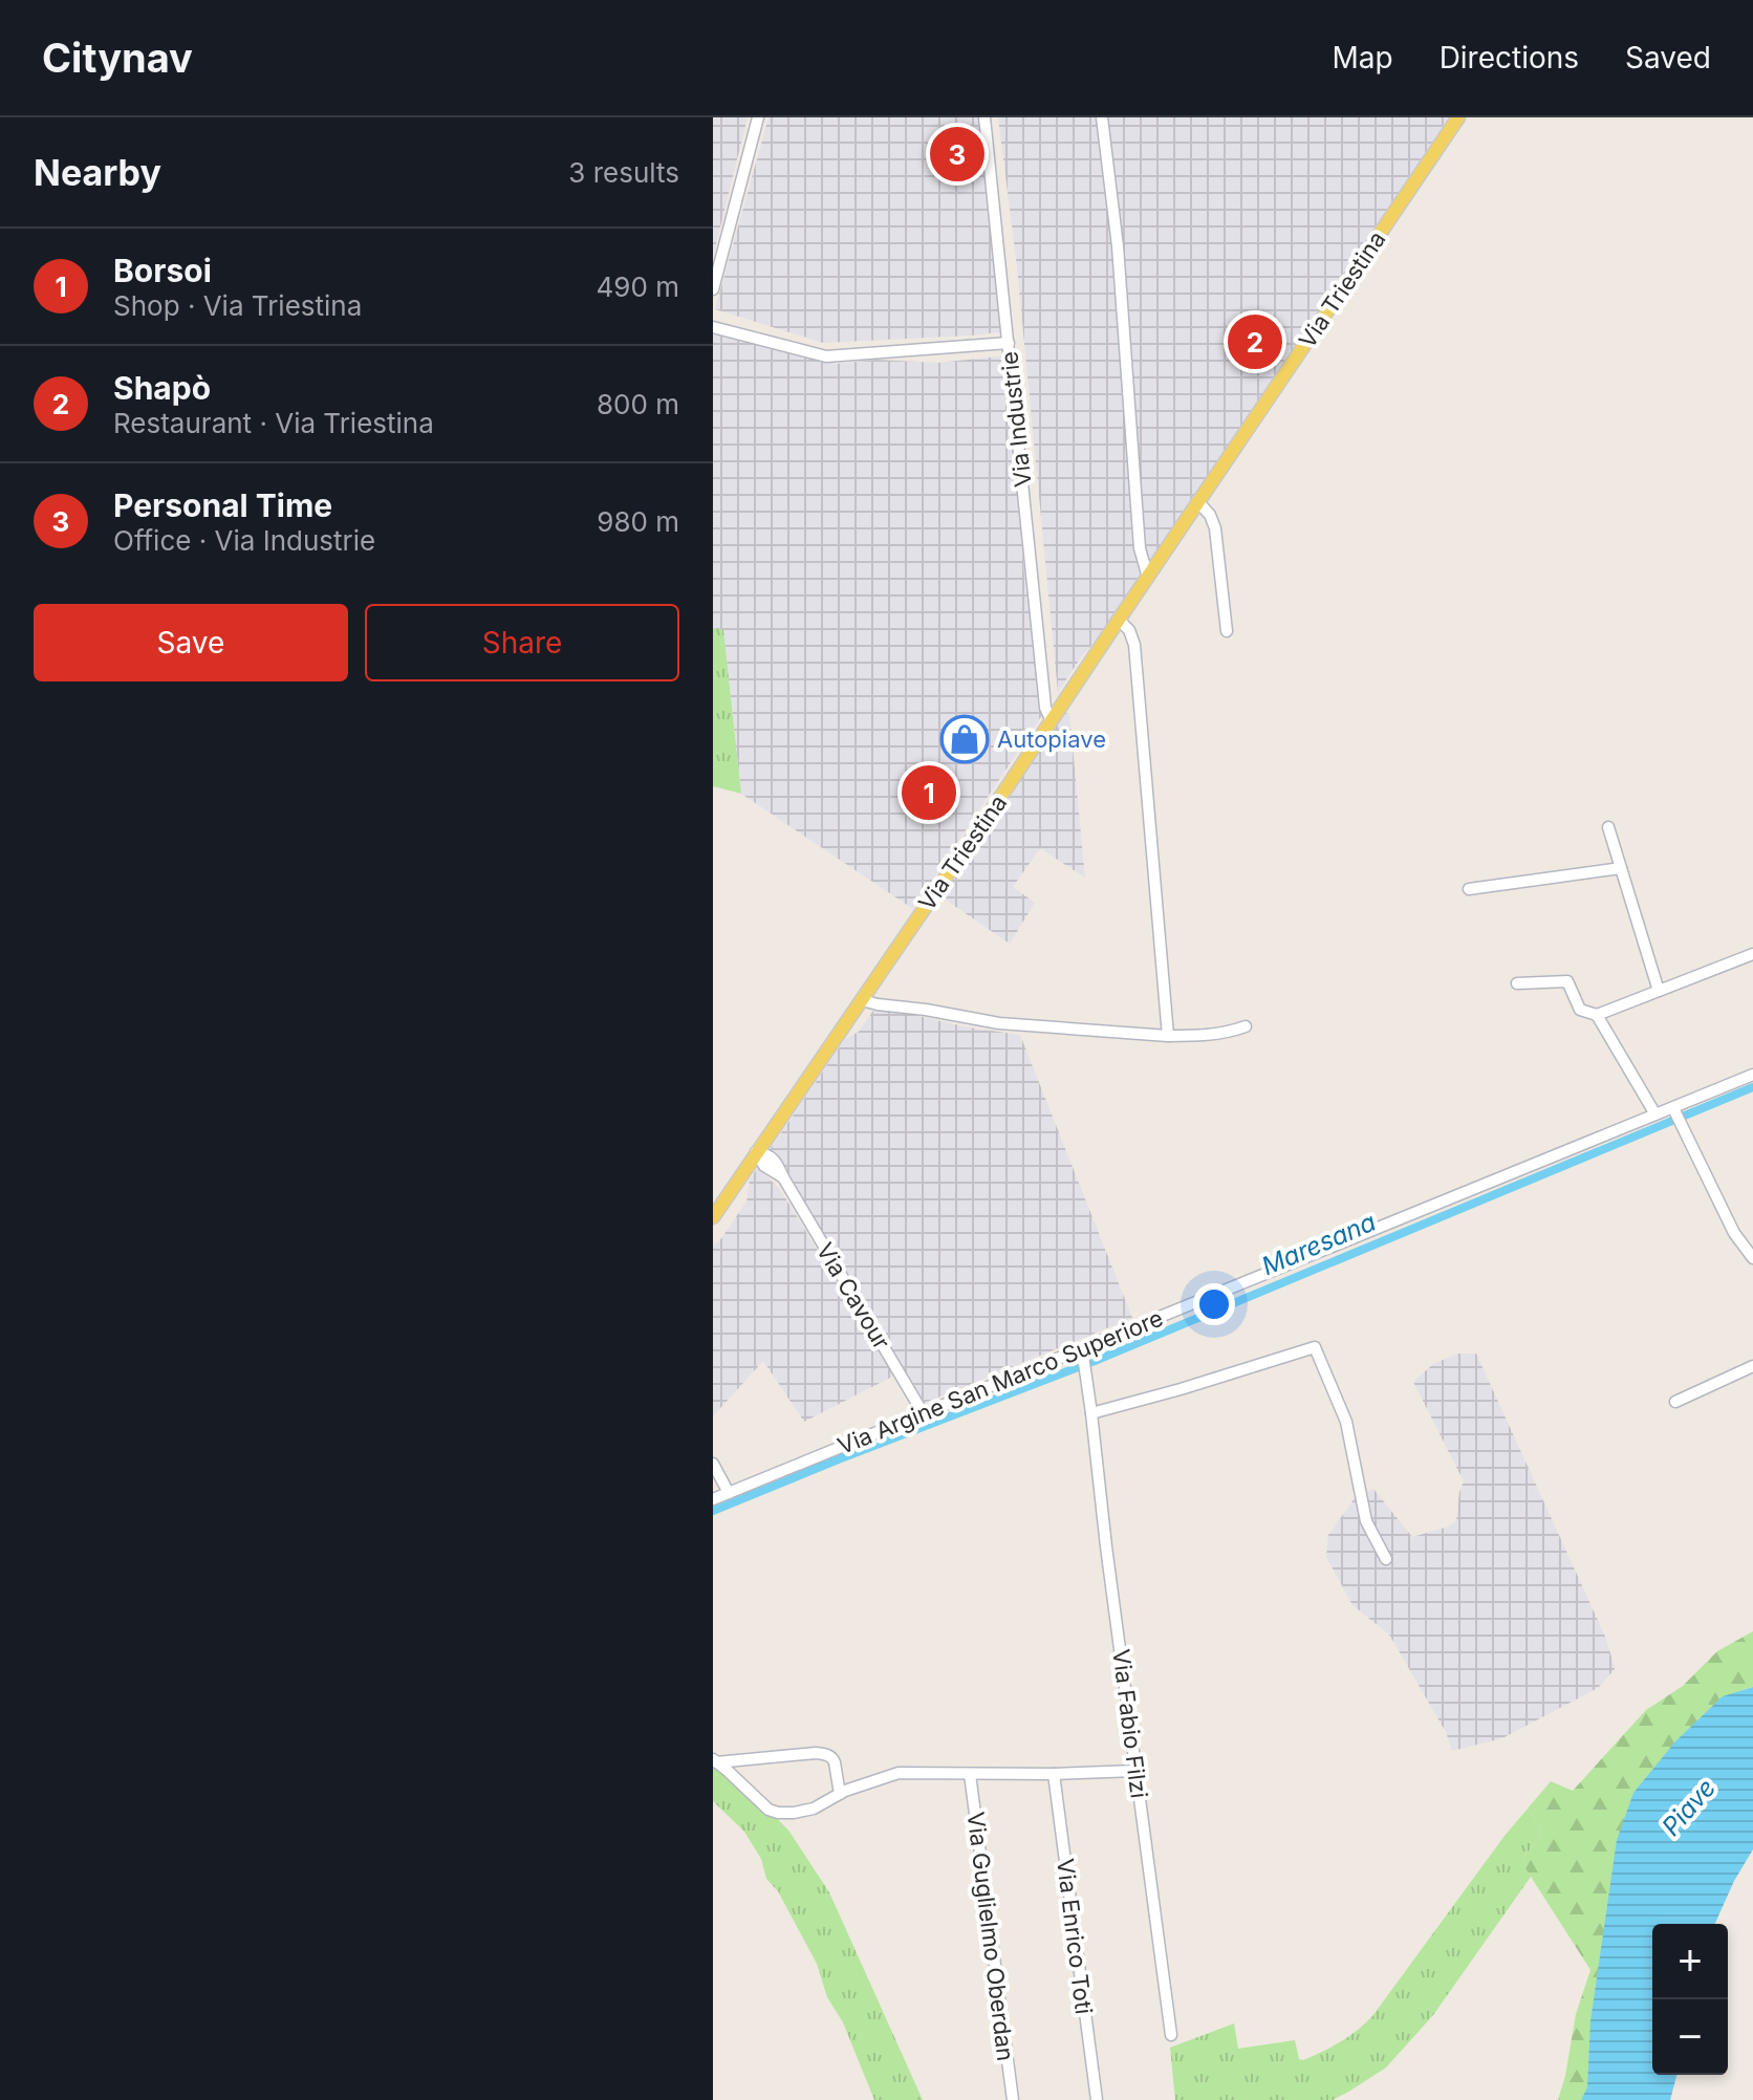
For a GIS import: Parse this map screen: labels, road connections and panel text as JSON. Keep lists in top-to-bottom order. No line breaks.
{"streets":{"main road":["Via Triestina"],"street":["Via Industrie","Via Cavour","Via Argine San Marco Superiore","Via Fabio Filzi","Via Guglielmo Oberdan","Via Enrico Toti"]},"crossings":[["Via Triestina","Via Industrie"],["Via Triestina","Via Cavour"],["Via Cavour","Via Argine San Marco Superiore"],["Via Argine San Marco Superiore","Via Fabio Filzi"]],"water":["Maresana","Piave"],"places":{"shop":["Autopiave"]},"page":{"header":"Citynav","nav":["Map","Directions","Saved"],"heading":["Nearby","3 results"],"pins":["3","2","1"],"list":[{"mark":"1","name":"Borsoi","note":"Shop · Via Triestina","value":"490 m"},{"mark":"2","name":"Shapò","note":"Restaurant · Via Triestina","value":"800 m"},{"mark":"3","name":"Personal Time","note":"Office · Via Industrie","value":"980 m"}],"buttons":["Save","Share"],"map_buttons":["+","−"]}}
